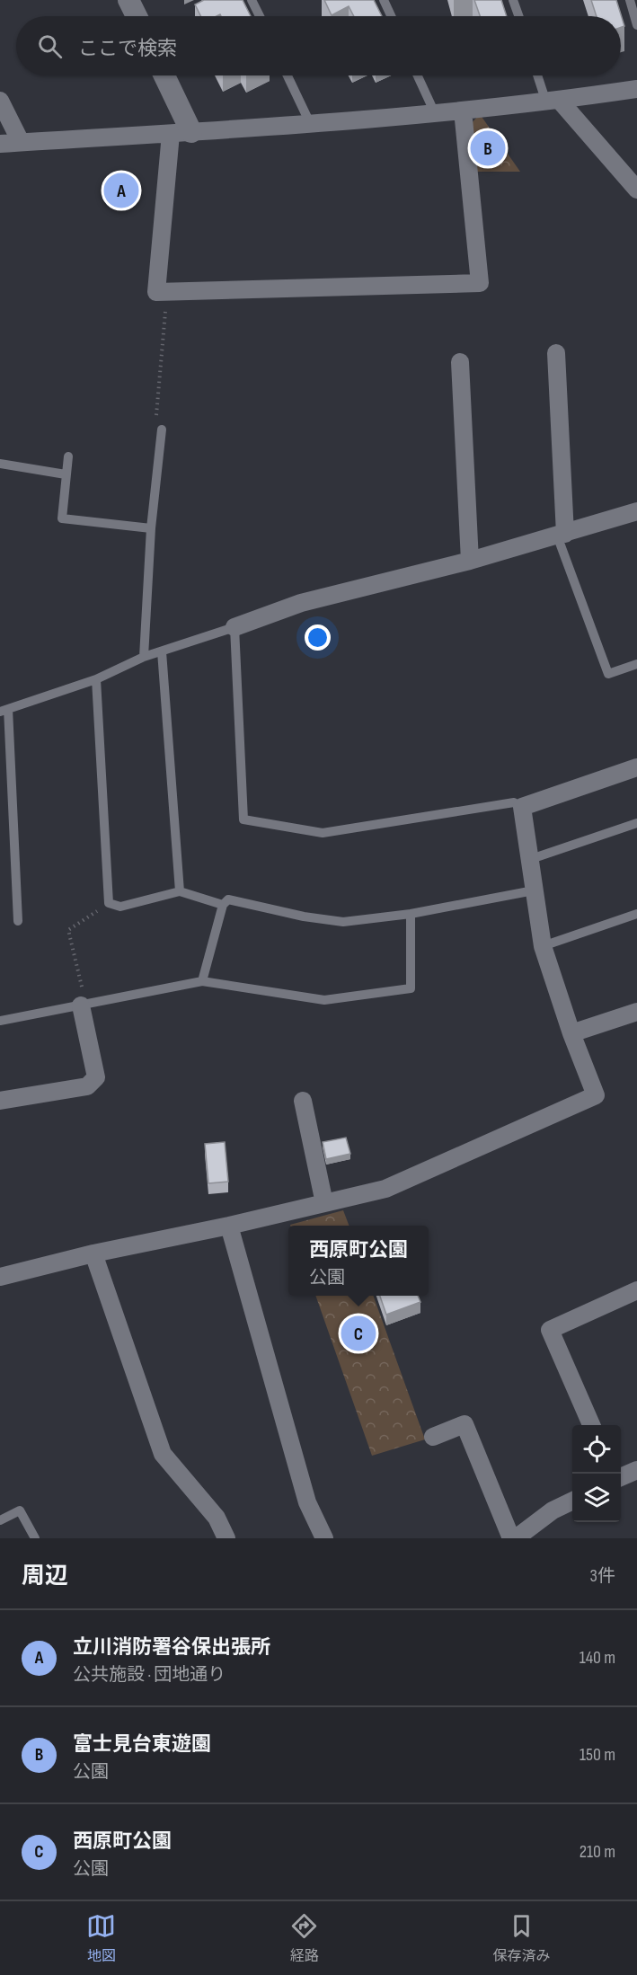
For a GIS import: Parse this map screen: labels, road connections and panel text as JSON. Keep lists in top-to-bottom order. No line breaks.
{"page":{"search":"ここで検索","pins":["B","A","C"],"popup":["西原町公園","公園"],"heading":["周辺","3件"],"list":[{"mark":"A","name":"立川消防署谷保出張所","note":"公共施設 · 団地通り","value":"140 m"},{"mark":"B","name":"富士見台東遊園","note":"公園","value":"150 m"},{"mark":"C","name":"西原町公園","note":"公園","value":"210 m"}],"nav":["地図","経路","保存済み"]}}
